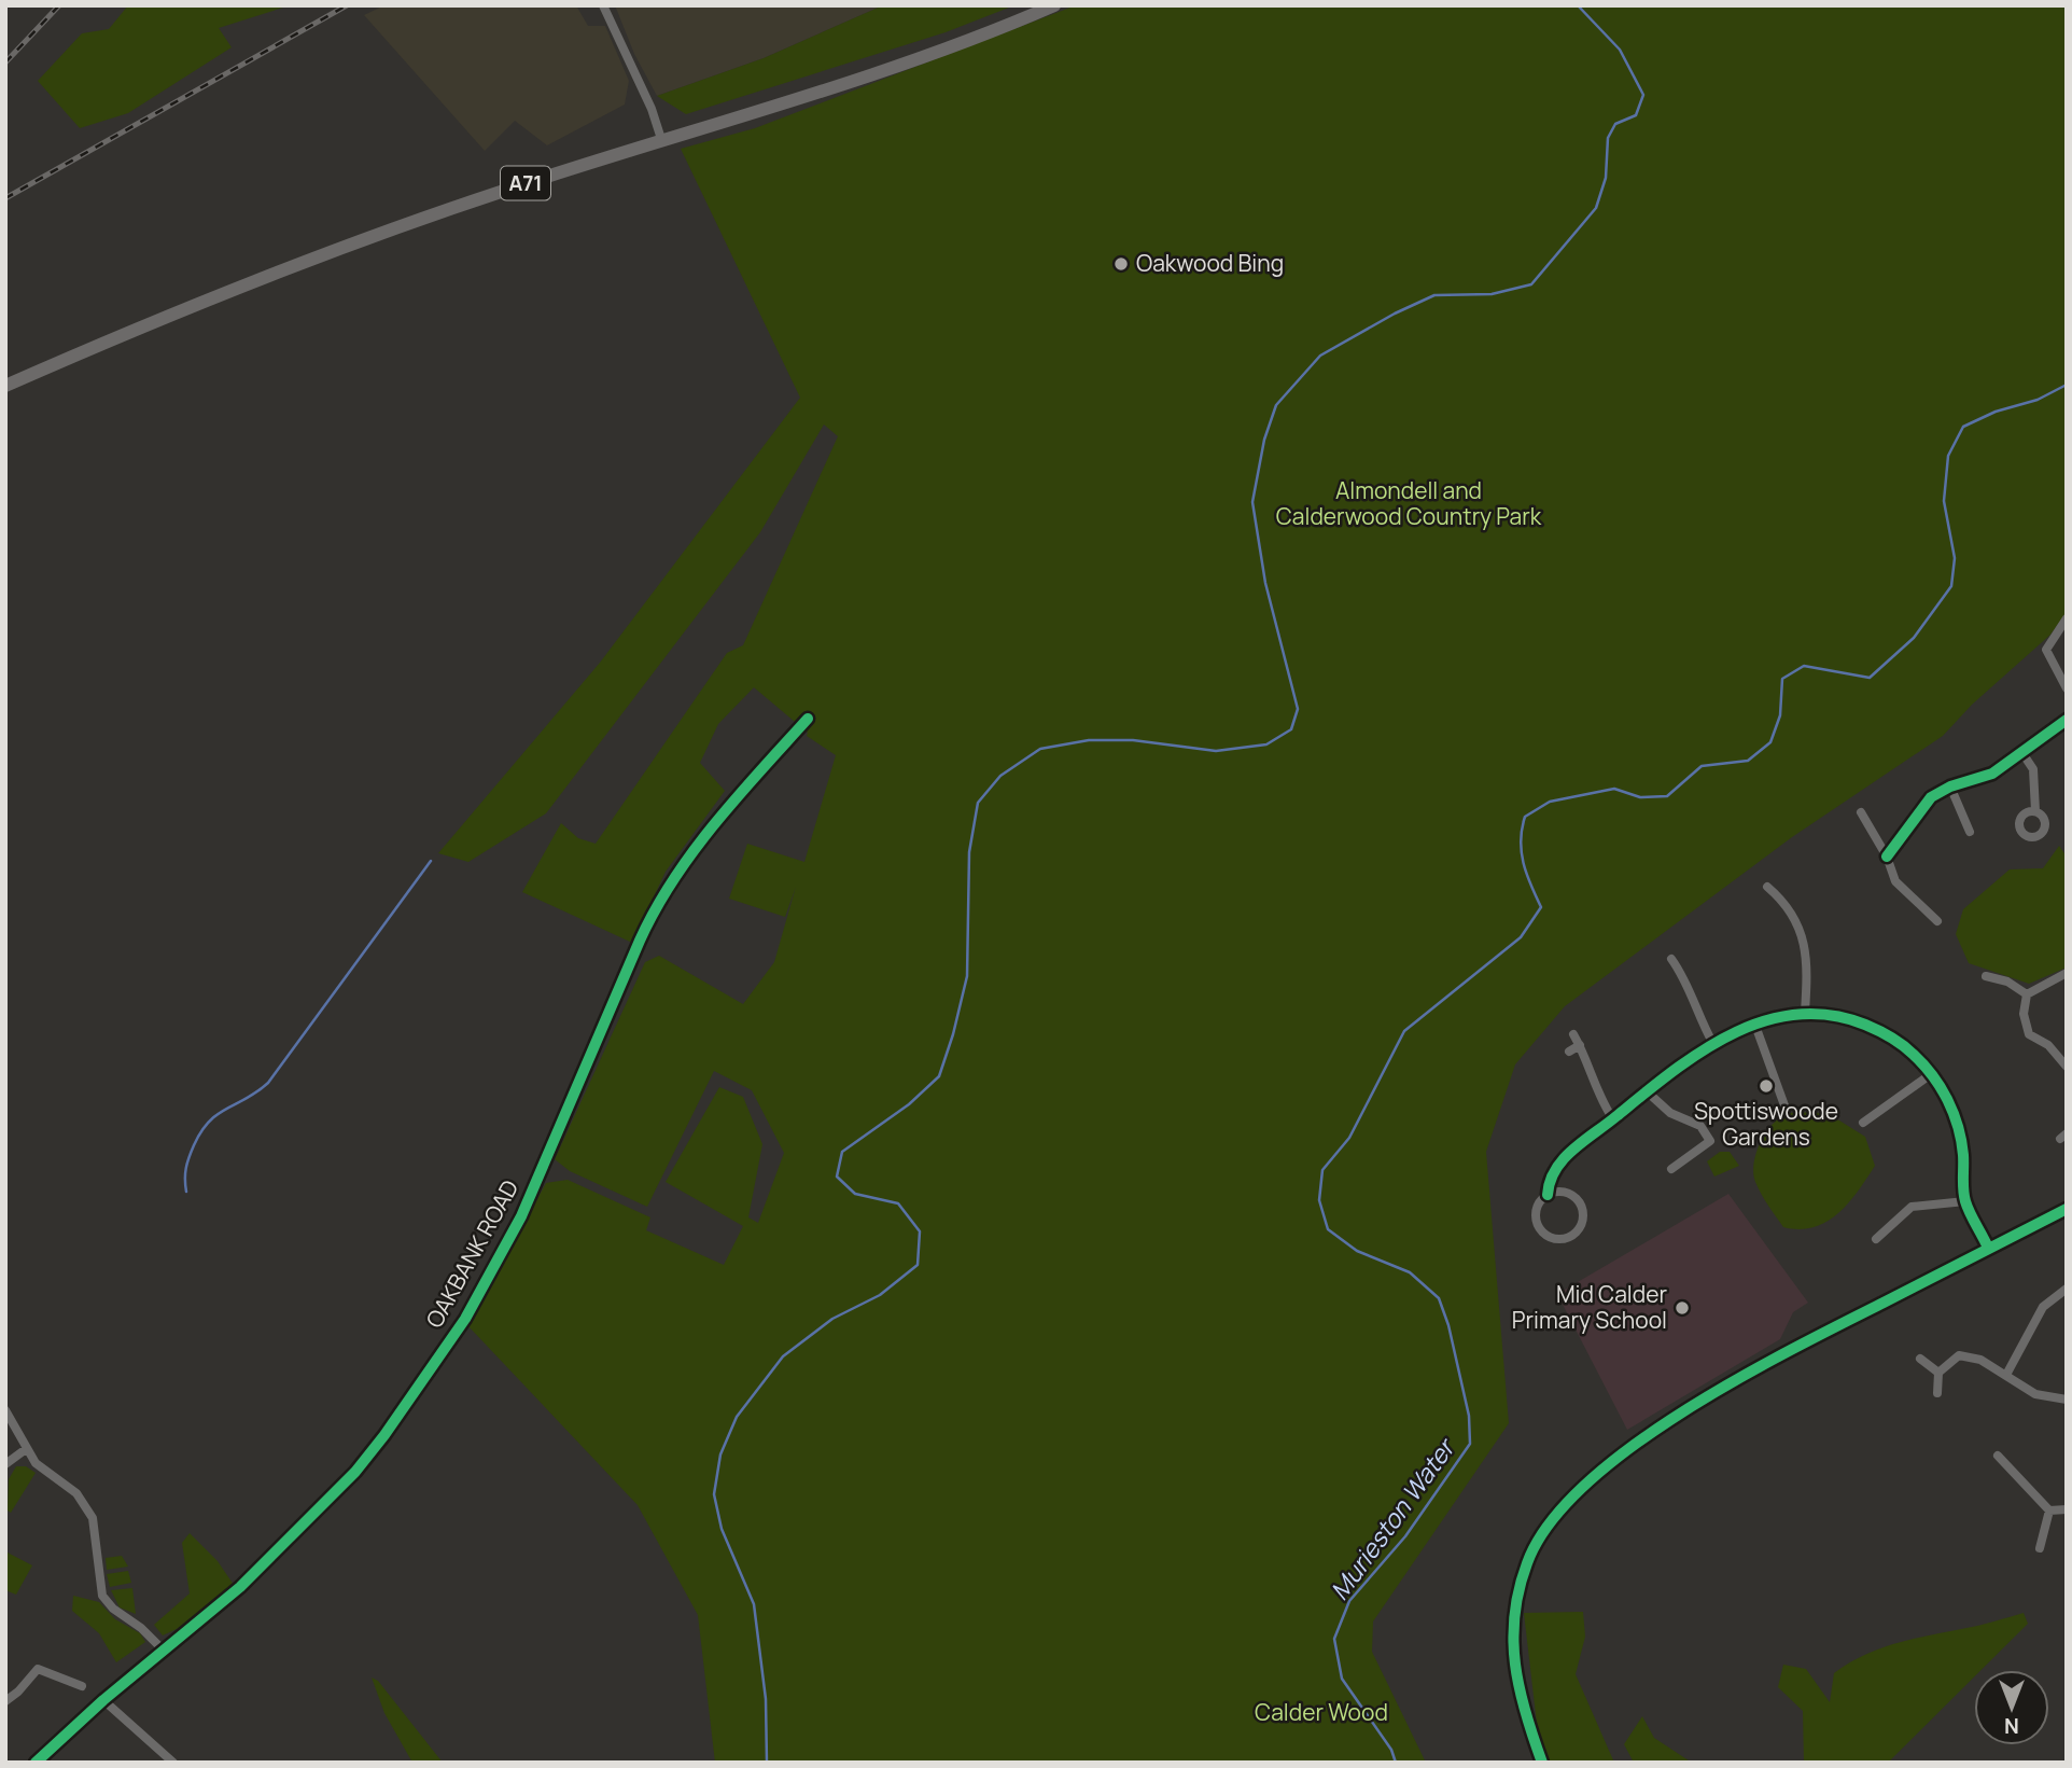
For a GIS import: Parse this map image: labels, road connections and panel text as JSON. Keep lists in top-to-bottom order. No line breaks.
{"streets":{"main road":["A71"],"street":["OAKBANK ROAD"]},"water":["Murieston Water"],"parks":["Almondell and Calderwood Country Park","Calder Wood"],"places":["Oakwood Bing","Spottiswoode Gardens","Mid Calder Primary School"],"north":"bottom"}
